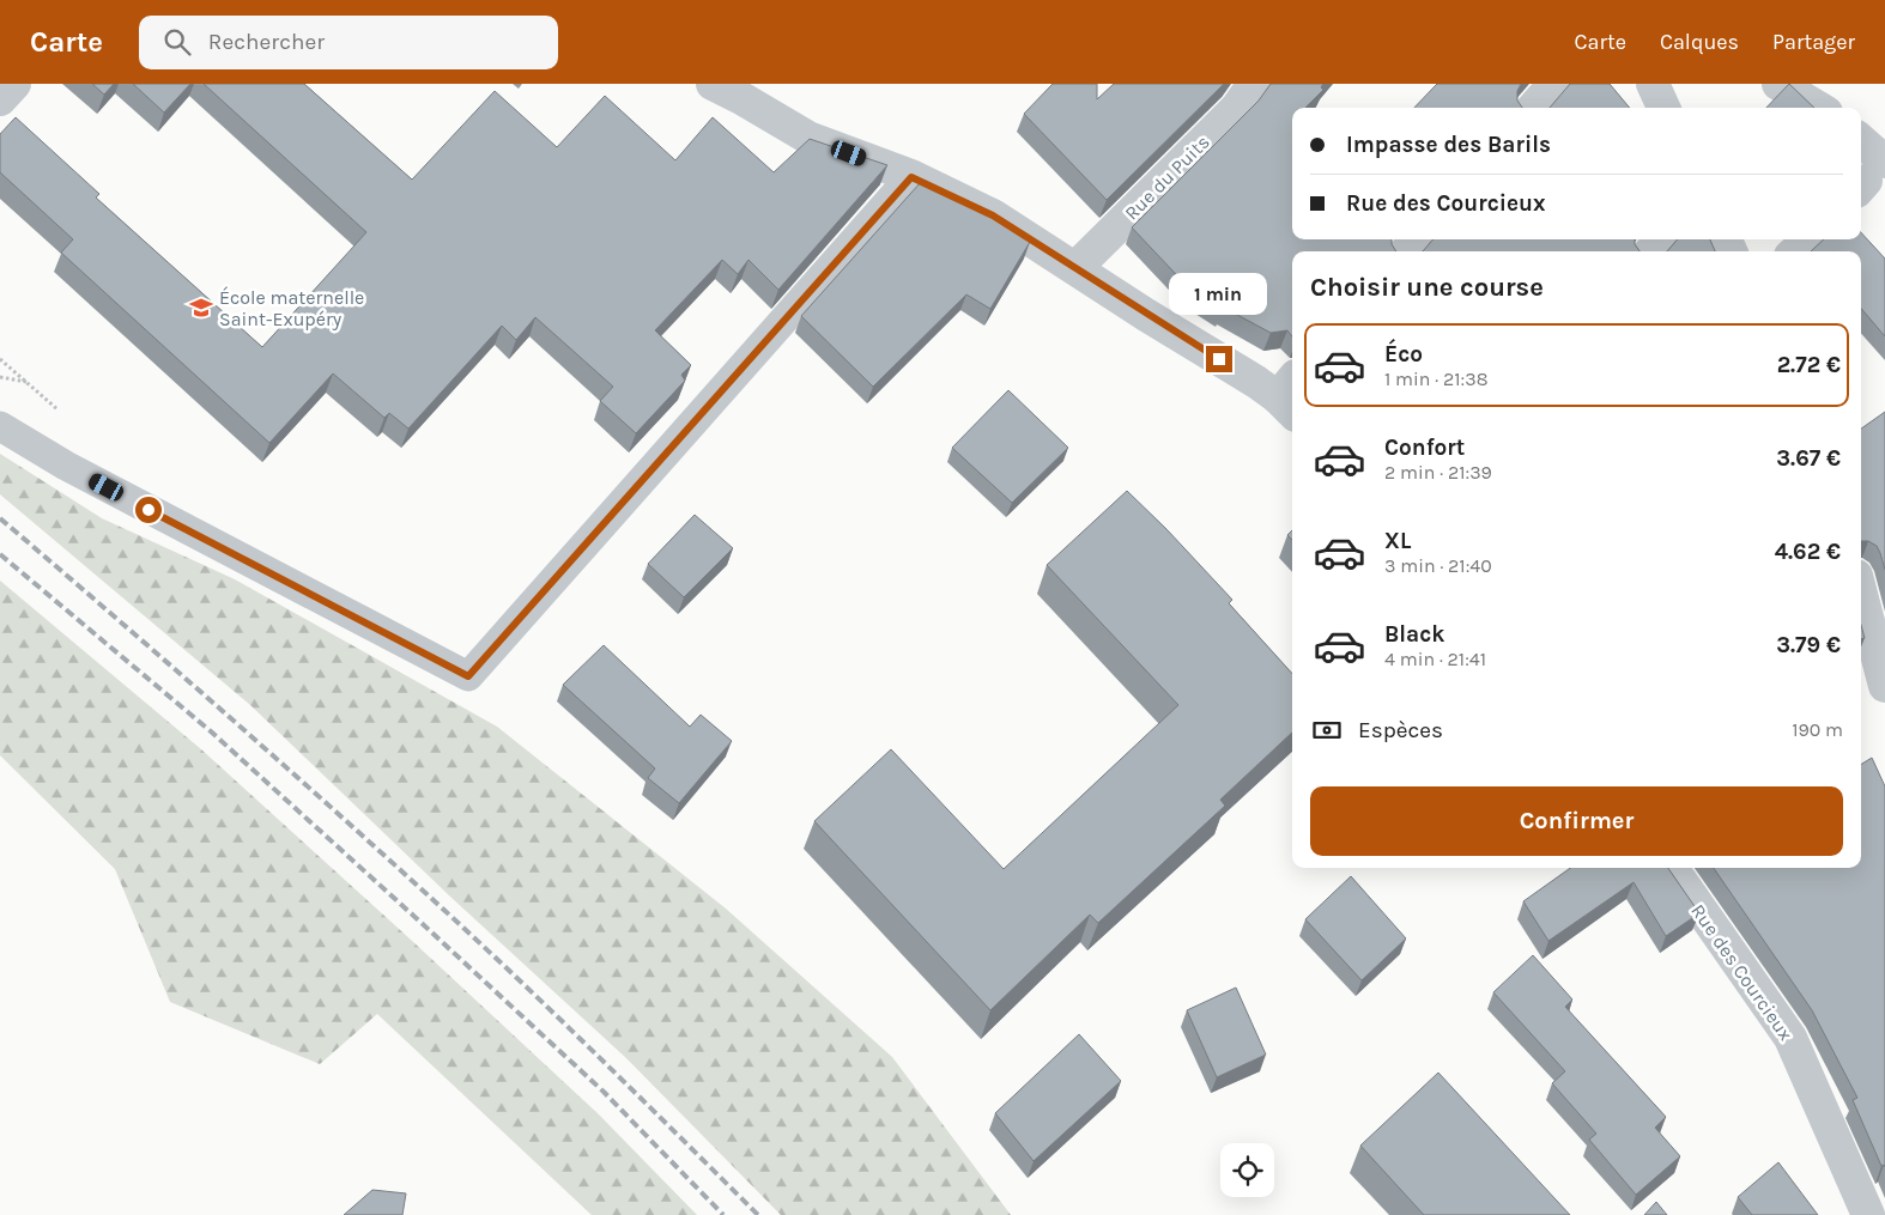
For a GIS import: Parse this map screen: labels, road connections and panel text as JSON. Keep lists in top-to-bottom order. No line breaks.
{"streets":{"street":["Rue du Puits","Rue des Courcieux"]},"places":{"school or university":["École maternelle Saint-Exupéry"]},"page":{"header":"Carte","search":"Rechercher","nav":["Carte","Calques","Partager"],"banner":["Impasse des Barils","Rue des Courcieux"],"heading":"Choisir une course","bubble":"1 min","list":[{"name":"Éco","note":"1 min · 21:38","value":"2.72 €"},{"name":"Confort","note":"2 min · 21:39","value":"3.67 €"},{"name":"XL","note":"3 min · 21:40","value":"4.62 €"},{"name":"Black","note":"4 min · 21:41","value":"3.79 €"}],"pay":["Espèces","190 m"],"buttons":"Confirmer"}}
